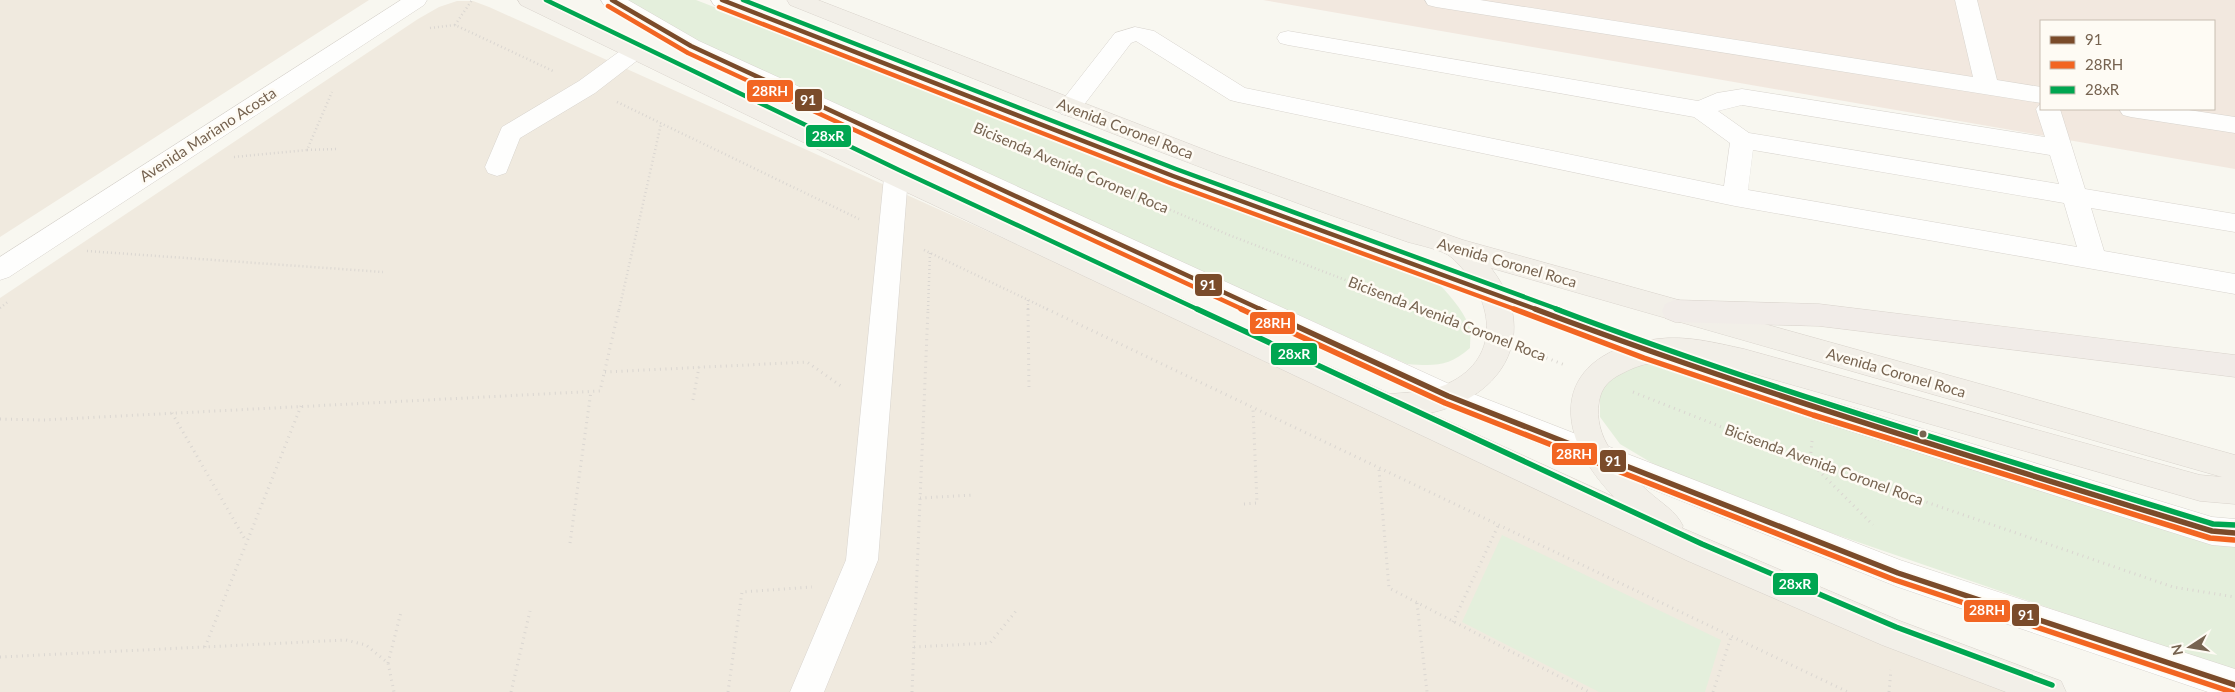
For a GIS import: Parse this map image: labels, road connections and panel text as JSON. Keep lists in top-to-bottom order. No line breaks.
{"streets":{"main road":["Avenida Coronel Roca"],"street":["Avenida Mariano Acosta"],"path":["Bicisenda Avenida Coronel Roca"]},"lines":["transit line 91","transit line 28xR","transit line 28RH"],"legend":["91","28RH","28xR"],"north":"left"}
